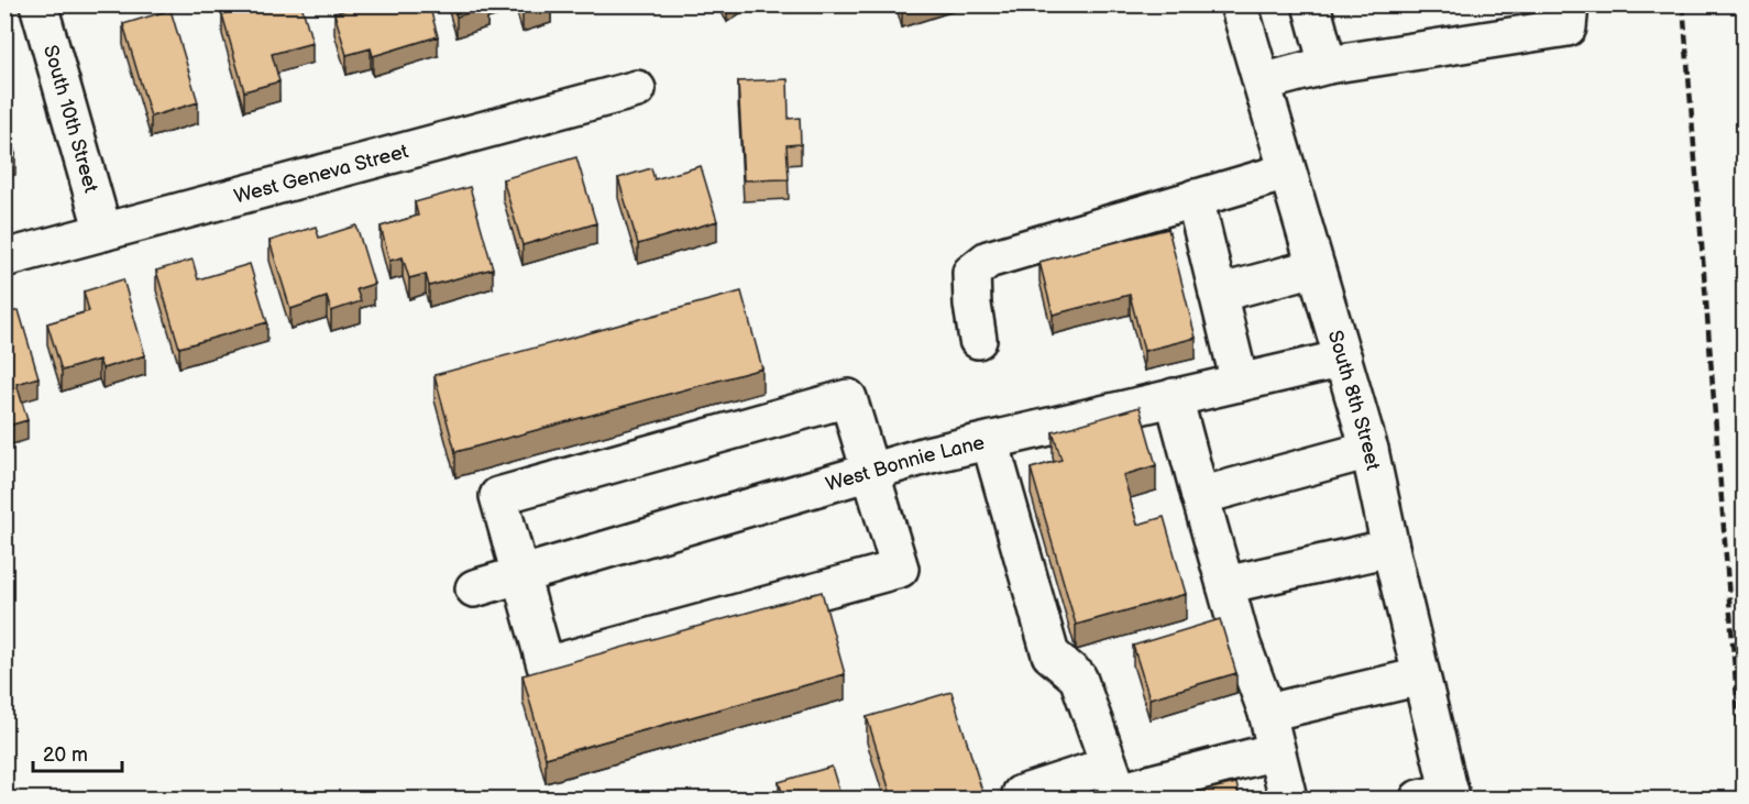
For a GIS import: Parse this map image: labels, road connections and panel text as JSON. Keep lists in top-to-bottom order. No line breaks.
{"streets":{"street":["South 10th Street","West Geneva Street","South 8th Street","West Bonnie Lane"]},"crossings":[["South 10th Street","West Geneva Street"],["South 8th Street","West Bonnie Lane"]],"scale_bar":"20 m"}
